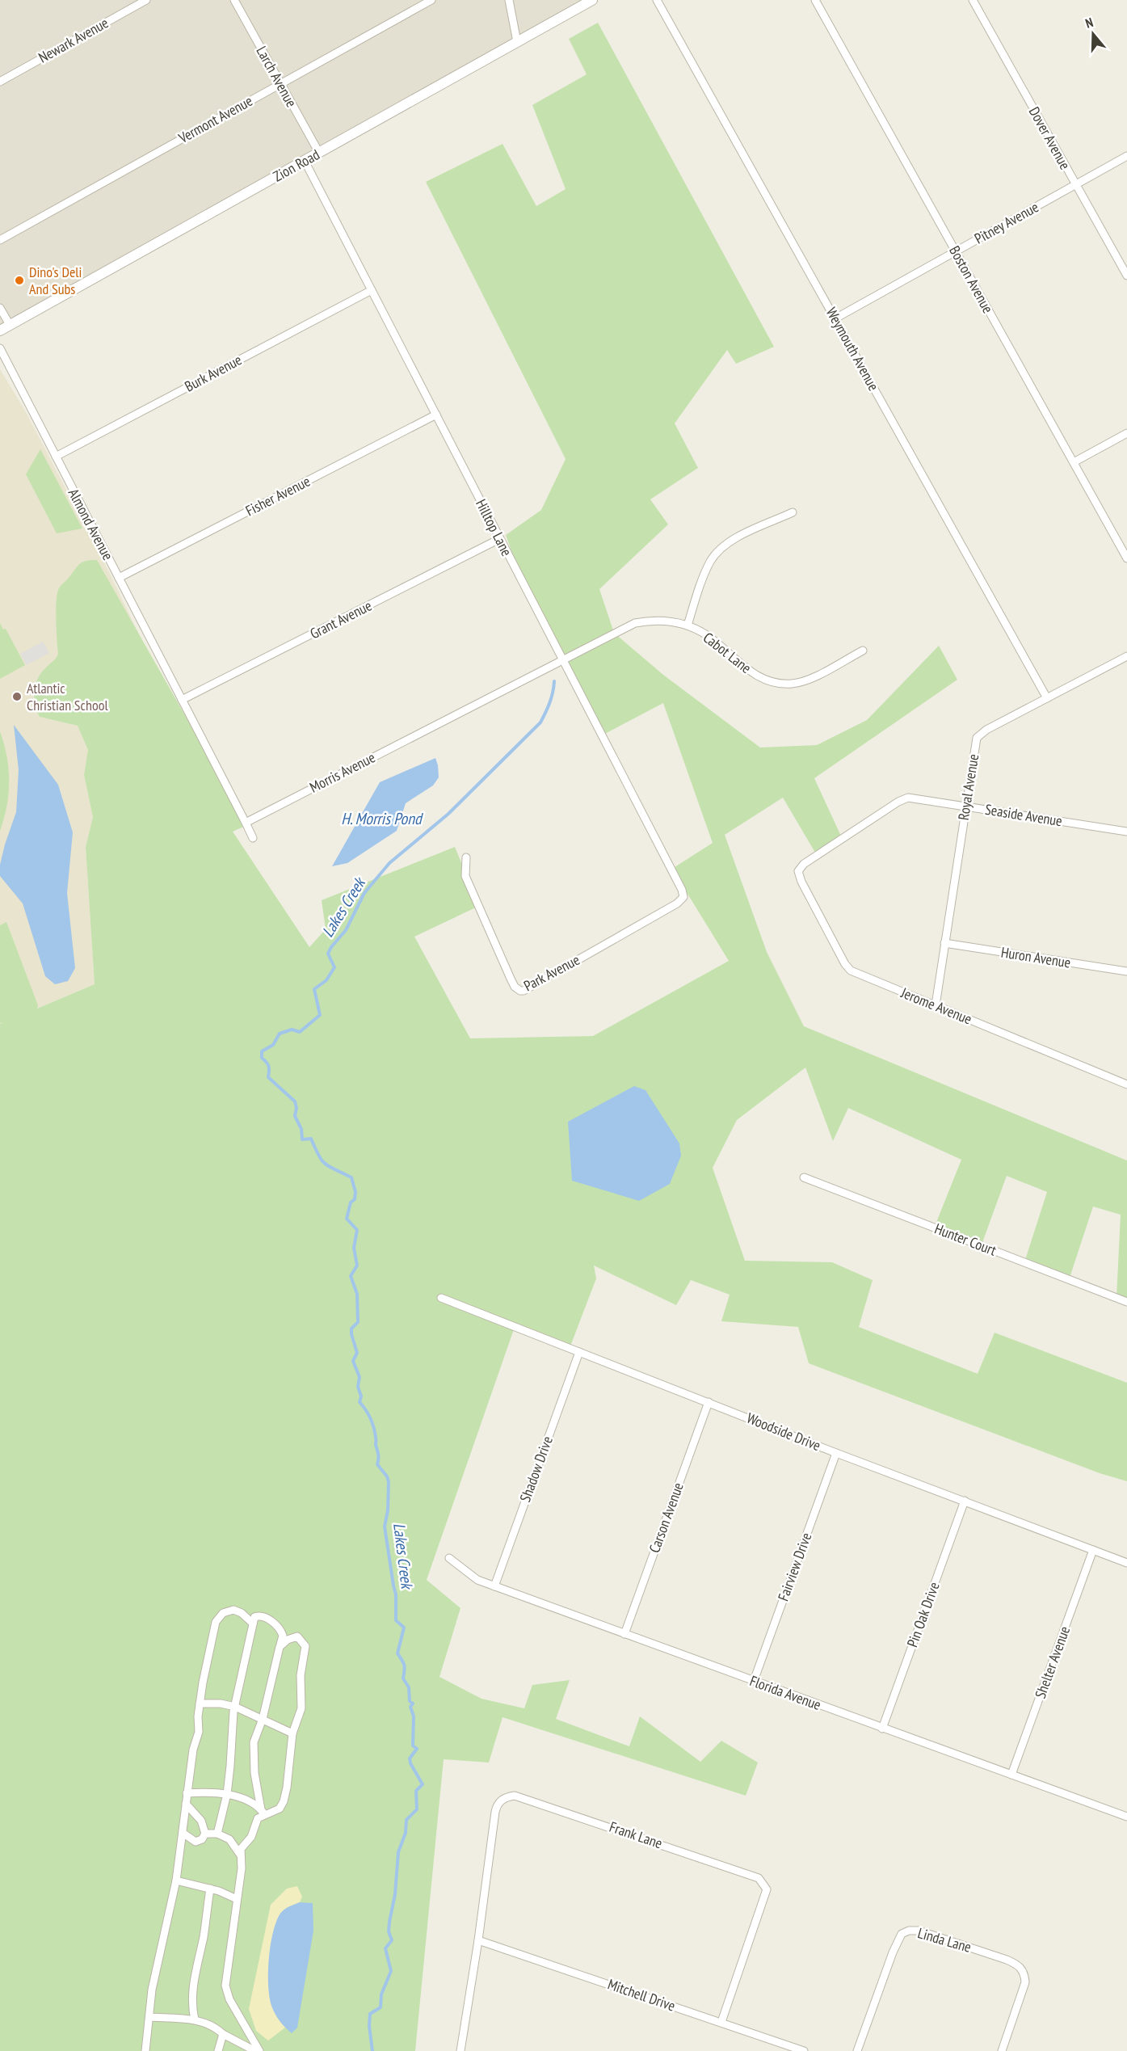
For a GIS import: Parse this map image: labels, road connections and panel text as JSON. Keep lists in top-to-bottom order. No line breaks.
{"streets":{"street":["Newark Avenue","Larch Avenue","Vermont Avenue","Dover Avenue","Zion Road","Pitney Avenue","Boston Avenue","Weymouth Avenue","Burk Avenue","Fisher Avenue","Almond Avenue","Hilltop Lane","Grant Avenue","Cabot Lane","Morris Avenue","Royal Avenue","Seaside Avenue","Huron Avenue","Park Avenue","Jerome Avenue","Hunter Court","Woodside Drive","Shadow Drive","Carson Avenue","Fairview Drive","Pin Oak Drive","Shelter Avenue","Florida Avenue","Frank Lane","Linda Lane","Mitchell Drive"]},"crossings":[["Larch Avenue","Vermont Avenue"],["Larch Avenue","Zion Road"],["Dover Avenue","Pitney Avenue"],["Zion Road","Hilltop Lane"],["Pitney Avenue","Boston Avenue"],["Pitney Avenue","Weymouth Avenue"],["Weymouth Avenue","Royal Avenue"],["Burk Avenue","Almond Avenue"],["Burk Avenue","Hilltop Lane"],["Fisher Avenue","Almond Avenue"],["Fisher Avenue","Hilltop Lane"],["Almond Avenue","Grant Avenue"],["Hilltop Lane","Grant Avenue"],["Hilltop Lane","Cabot Lane"],["Hilltop Lane","Morris Avenue"],["Hilltop Lane","Park Avenue"],["Cabot Lane","Morris Avenue"],["Royal Avenue","Seaside Avenue"],["Royal Avenue","Huron Avenue"],["Royal Avenue","Jerome Avenue"],["Seaside Avenue","Jerome Avenue"],["Woodside Drive","Shadow Drive"],["Woodside Drive","Carson Avenue"],["Woodside Drive","Fairview Drive"],["Woodside Drive","Pin Oak Drive"],["Woodside Drive","Shelter Avenue"],["Shadow Drive","Florida Avenue"],["Carson Avenue","Florida Avenue"],["Fairview Drive","Florida Avenue"],["Pin Oak Drive","Florida Avenue"],["Shelter Avenue","Florida Avenue"],["Frank Lane","Mitchell Drive"]],"water":["H. Morris Pond","Lakes Creek"],"places":["Dino's Deli And Subs","Atlantic Christian School"],"north":"top"}
